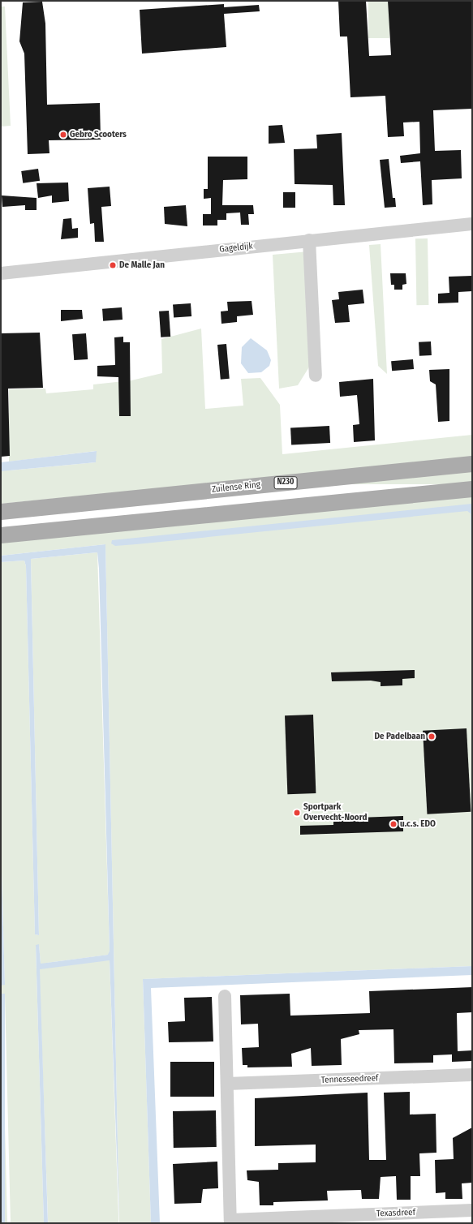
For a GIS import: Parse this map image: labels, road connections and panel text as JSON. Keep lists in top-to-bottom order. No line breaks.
{"streets":{"main road":["N230","Zuilense Ring"],"street":["Gageldijk","Tennesseedreef","Texasdreef"]},"places":["Gebro Scooters","De Malle Jan","De Padelbaan","Sportpark Overvecht-Noord","u.c.s. EDO"]}
